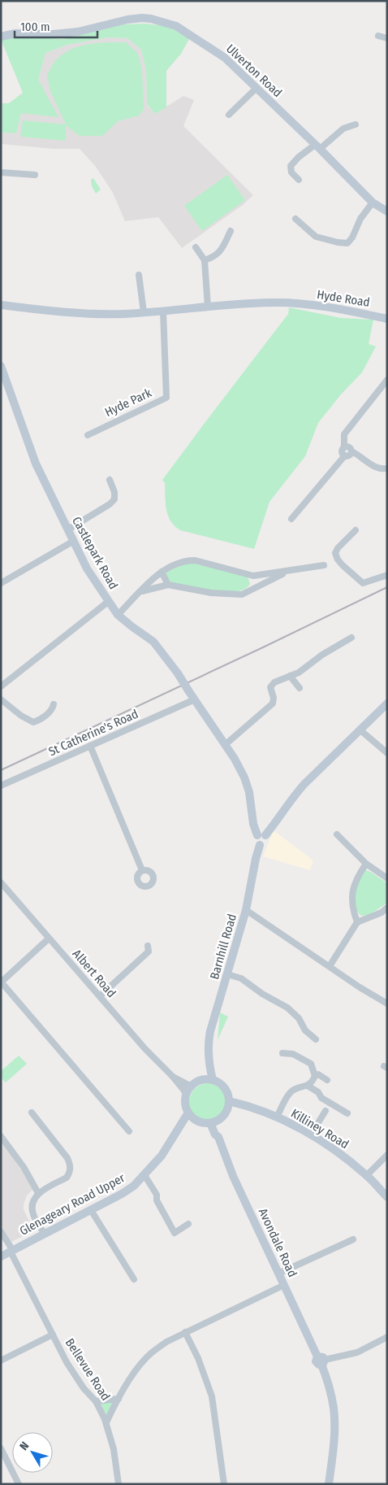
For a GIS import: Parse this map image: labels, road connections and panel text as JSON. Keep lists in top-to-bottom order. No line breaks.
{"streets":{"street":["Ulverton Road","Hyde Road","Hyde Park","Castlepark Road","St Catherine's Road","Barnhill Road","Albert Road","Killiney Road","Glenageary Road Upper","Avondale Road","Bellevue Road"]},"crossings":[["Castlepark Road","St Catherine's Road"],["Castlepark Road","Barnhill Road"],["Barnhill Road","Albert Road"],["Barnhill Road","Killiney Road"],["Barnhill Road","Glenageary Road Upper"],["Barnhill Road","Avondale Road"],["Albert Road","Killiney Road"],["Albert Road","Glenageary Road Upper"],["Albert Road","Avondale Road"],["Killiney Road","Glenageary Road Upper"],["Killiney Road","Avondale Road"],["Glenageary Road Upper","Avondale Road"],["Glenageary Road Upper","Bellevue Road"]],"scale_bar":"100 m","north":"top left"}
